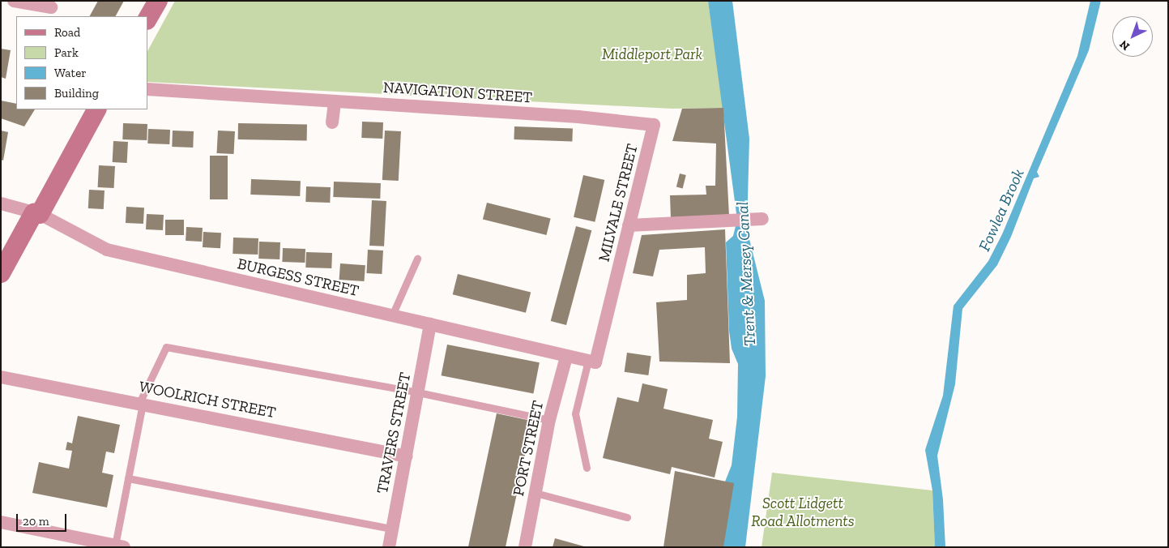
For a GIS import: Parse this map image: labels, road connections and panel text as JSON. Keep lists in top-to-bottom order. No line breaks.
{"streets":{"street":["NAVIGATION STREET","MILVALE STREET","BURGESS STREET","WOOLRICH STREET","TRAVERS STREET","PORT STREET"]},"crossings":[["NAVIGATION STREET","MILVALE STREET"],["MILVALE STREET","BURGESS STREET"],["BURGESS STREET","TRAVERS STREET"],["BURGESS STREET","PORT STREET"],["WOOLRICH STREET","TRAVERS STREET"]],"water":["Fowlea Brook","Trent & Mersey Canal"],"parks":["Middleport Park","Scott Lidgett Road Allotments"],"legend":["Road","Park","Water","Building"],"scale_bar":"20 m","north":"bottom left"}
